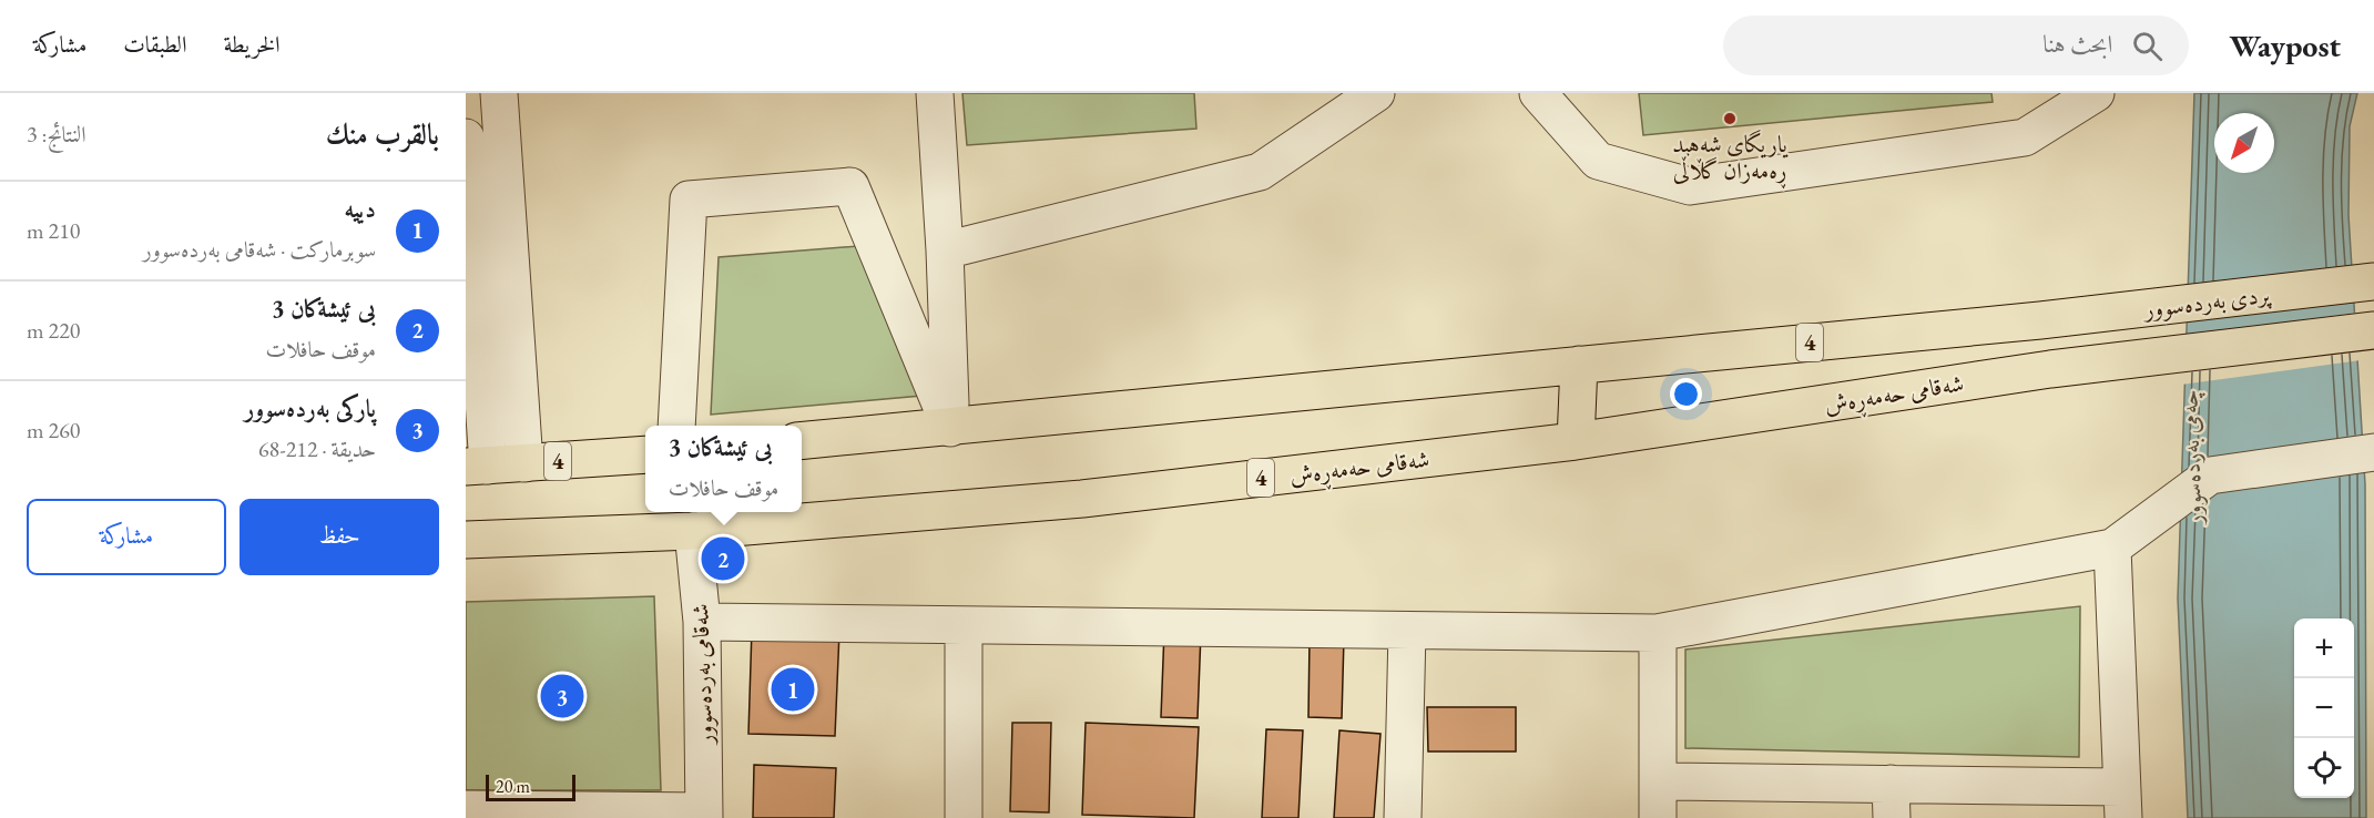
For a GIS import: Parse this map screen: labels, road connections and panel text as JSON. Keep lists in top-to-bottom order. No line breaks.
{"streets":{"highway":["پردی بەردەسوور","4","شەقامی حەمەڕەش"],"street":["شەقامی بەردەسوور"]},"crossings":[["پردی بەردەسوور","4"],["پردی بەردەسوور","شەقامی حەمەڕەش"],["شەقامی حەمەڕەش","شەقامی بەردەسوور"]],"water":["چەمی بەردەسوور"],"places":["یاریگای شەهید ڕەمەزان گڵاڵی"],"scale_bar":"20 m","north":"bottom left","page":{"header":"Waypost","search":"ابحث هنا","nav":["الخريطة","الطبقات","مشاركة"],"heading":["بالقرب منك","النتائج: 3"],"list":[{"mark":"1","name":"دییە","note":"سوبرماركت · شەقامی بەردەسوور","value":"210 m"},{"mark":"2","name":"بى ئيشةكان 3","note":"موقف حافلات","value":"220 m"},{"mark":"3","name":"پارکی بەردەسوور","note":"حديقة · 212-68","value":"260 m"}],"popup":["بى ئيشةكان 3","موقف حافلات"],"buttons":["حفظ","مشاركة"],"pins":["2","1","3"],"map_buttons":["+","−"],"scale":"20 m"}}
